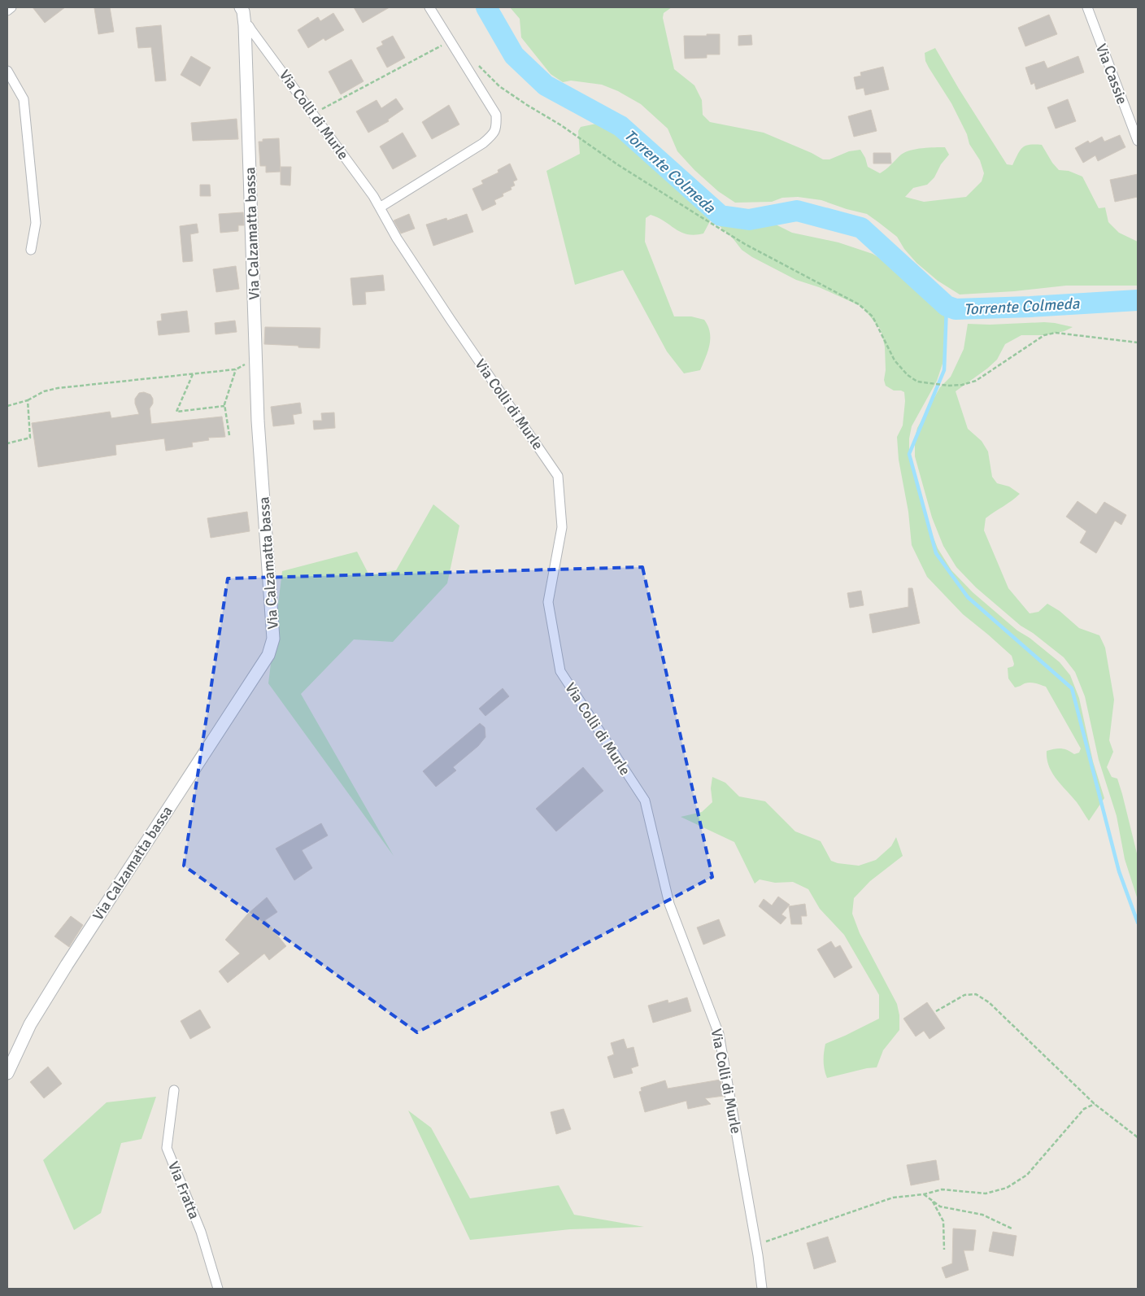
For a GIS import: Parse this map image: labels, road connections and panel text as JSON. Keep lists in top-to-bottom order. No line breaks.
{"streets":{"street":["Via Cassie","Via Colli di Murle","Via Calzamatta bassa","Via Fratta"]},"crossings":[["Via Colli di Murle","Via Calzamatta bassa"]],"water":["Torrente Colmeda"]}
